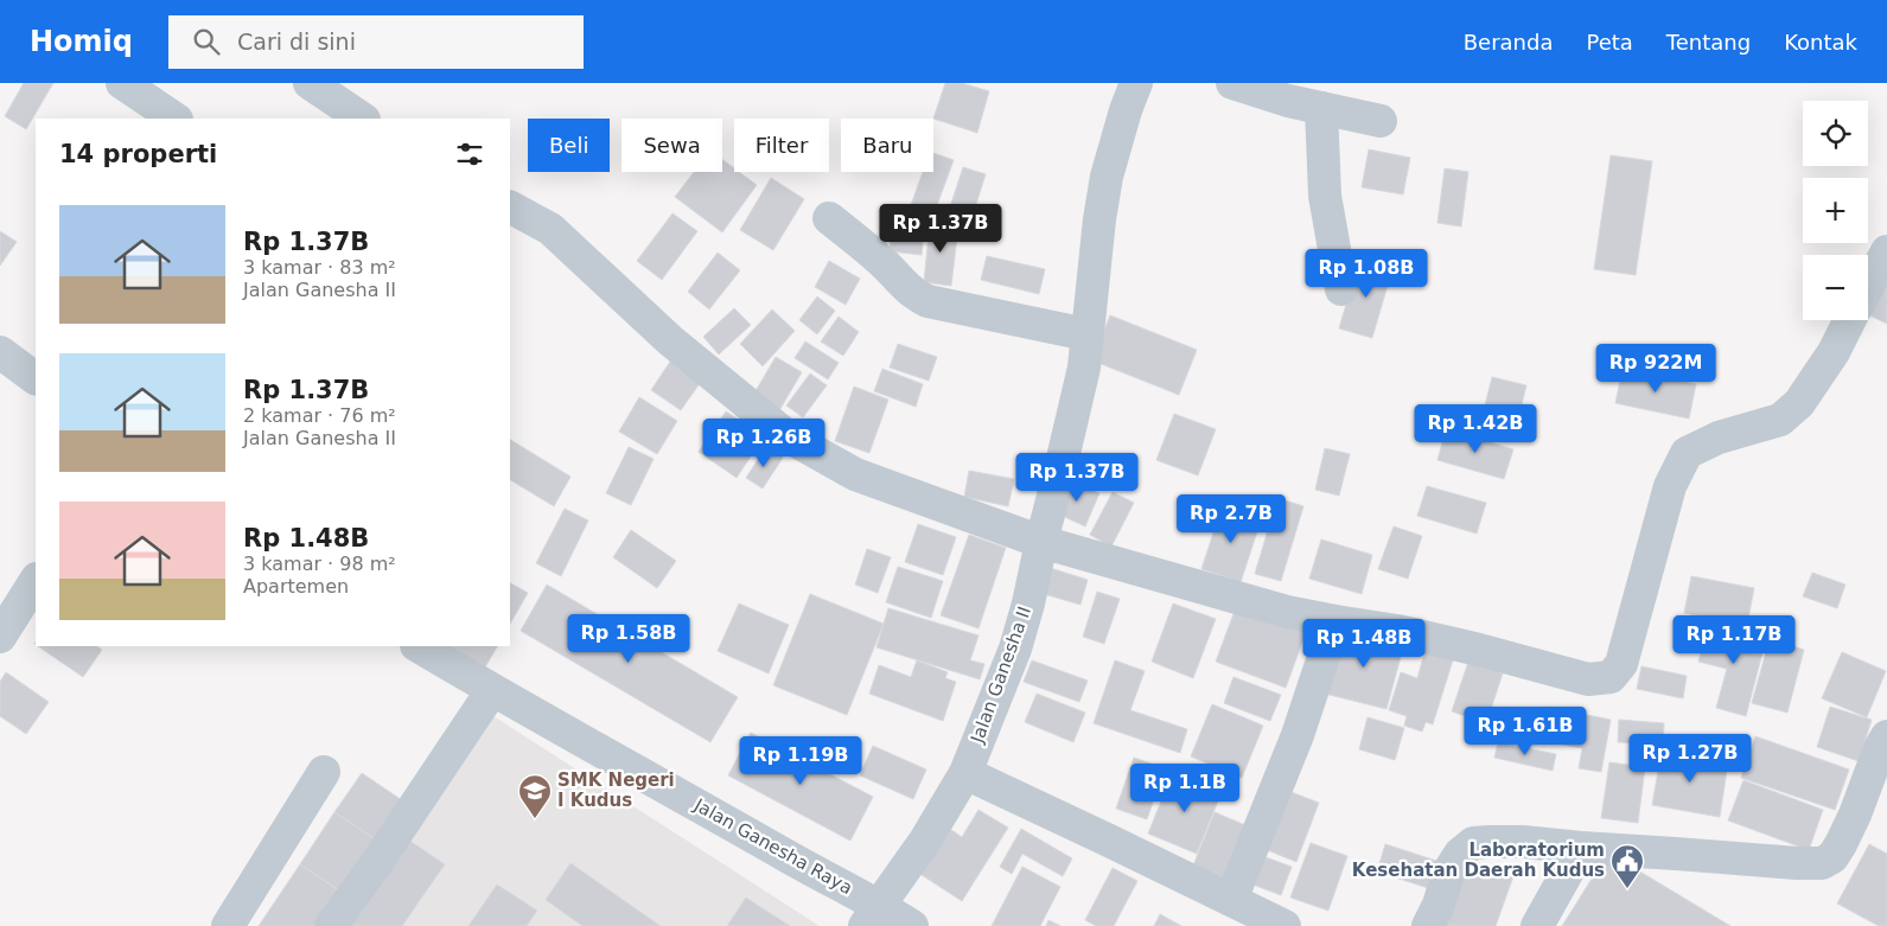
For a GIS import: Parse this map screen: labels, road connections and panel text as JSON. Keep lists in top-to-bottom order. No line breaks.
{"streets":{"street":["Jalan Ganesha II","Jalan Ganesha Raya"]},"crossings":[["Jalan Ganesha II","Jalan Ganesha Raya"]],"places":{"school or university":["SMK Negeri I Kudus"],"public building":["Laboratorium Kesehatan Daerah Kudus"]},"page":{"header":"Homiq","search":"Cari di sini","nav":["Beranda","Peta","Tentang","Kontak"],"map_buttons":["+","−"],"chip":["Beli","Sewa","Filter","Baru"],"heading":"14 properti","list":[{"name":"Rp 1.37B","note":"3 kamar · 83 m² · Jalan Ganesha II"},{"name":"Rp 1.37B","note":"2 kamar · 76 m² · Jalan Ganesha II"},{"name":"Rp 1.48B","note":"3 kamar · 98 m² · Apartemen"}],"price":["Rp 1.37B","Rp 1.08B","Rp 922M","Rp 1.42B","Rp 1.26B","Rp 1.37B","Rp 2.7B","Rp 1.58B","Rp 1.17B","Rp 1.48B","Rp 1.61B","Rp 1.27B","Rp 1.19B","Rp 1.1B"]}}
